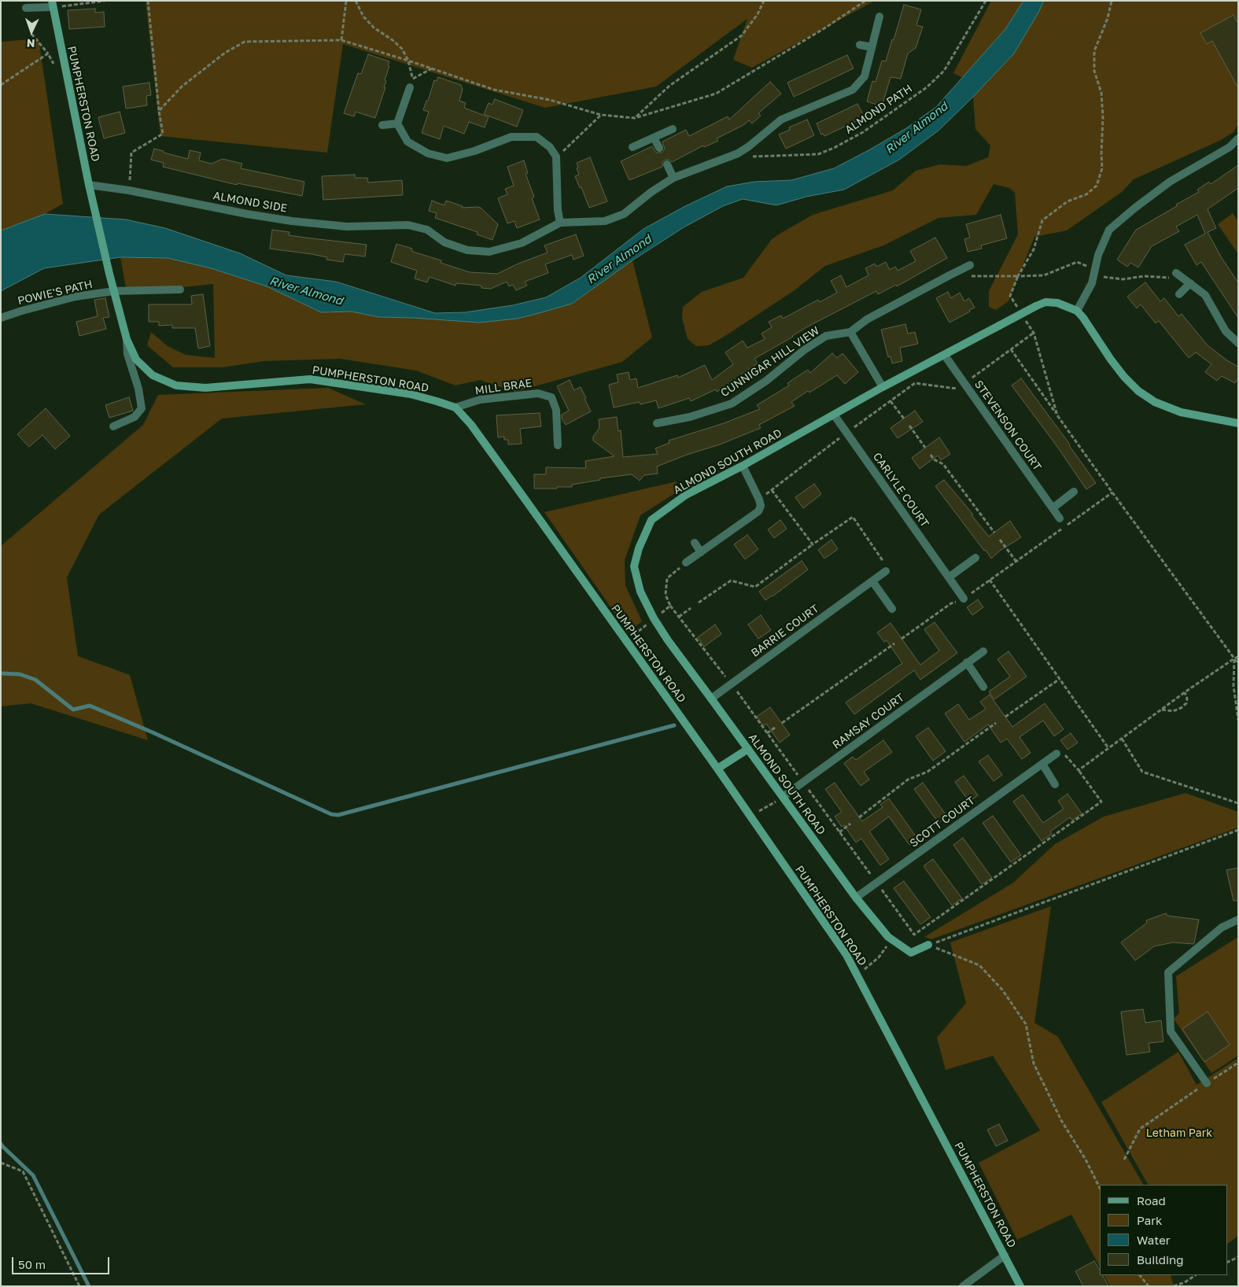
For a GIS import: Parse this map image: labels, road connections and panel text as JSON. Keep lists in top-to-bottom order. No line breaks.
{"streets":{"main road":["PUMPHERSTON ROAD","ALMOND SOUTH ROAD"],"street":["ALMOND SIDE","POWIE'S PATH","CUNNIGAR HILL VIEW","MILL BRAE","STEVENSON COURT","CARLYLE COURT","BARRIE COURT","RAMSAY COURT","SCOTT COURT"],"path":["ALMOND PATH"]},"crossings":[["PUMPHERSTON ROAD","ALMOND SIDE"],["PUMPHERSTON ROAD","POWIE'S PATH"],["PUMPHERSTON ROAD","MILL BRAE"],["STEVENSON COURT","ALMOND SOUTH ROAD"],["ALMOND SOUTH ROAD","CARLYLE COURT"],["ALMOND SOUTH ROAD","BARRIE COURT"],["ALMOND SOUTH ROAD","RAMSAY COURT"],["ALMOND SOUTH ROAD","SCOTT COURT"]],"water":["River Almond"],"parks":["Letham Park"],"legend":["Road","Park","Water","Building"],"scale_bar":"50 m","north":"bottom"}
